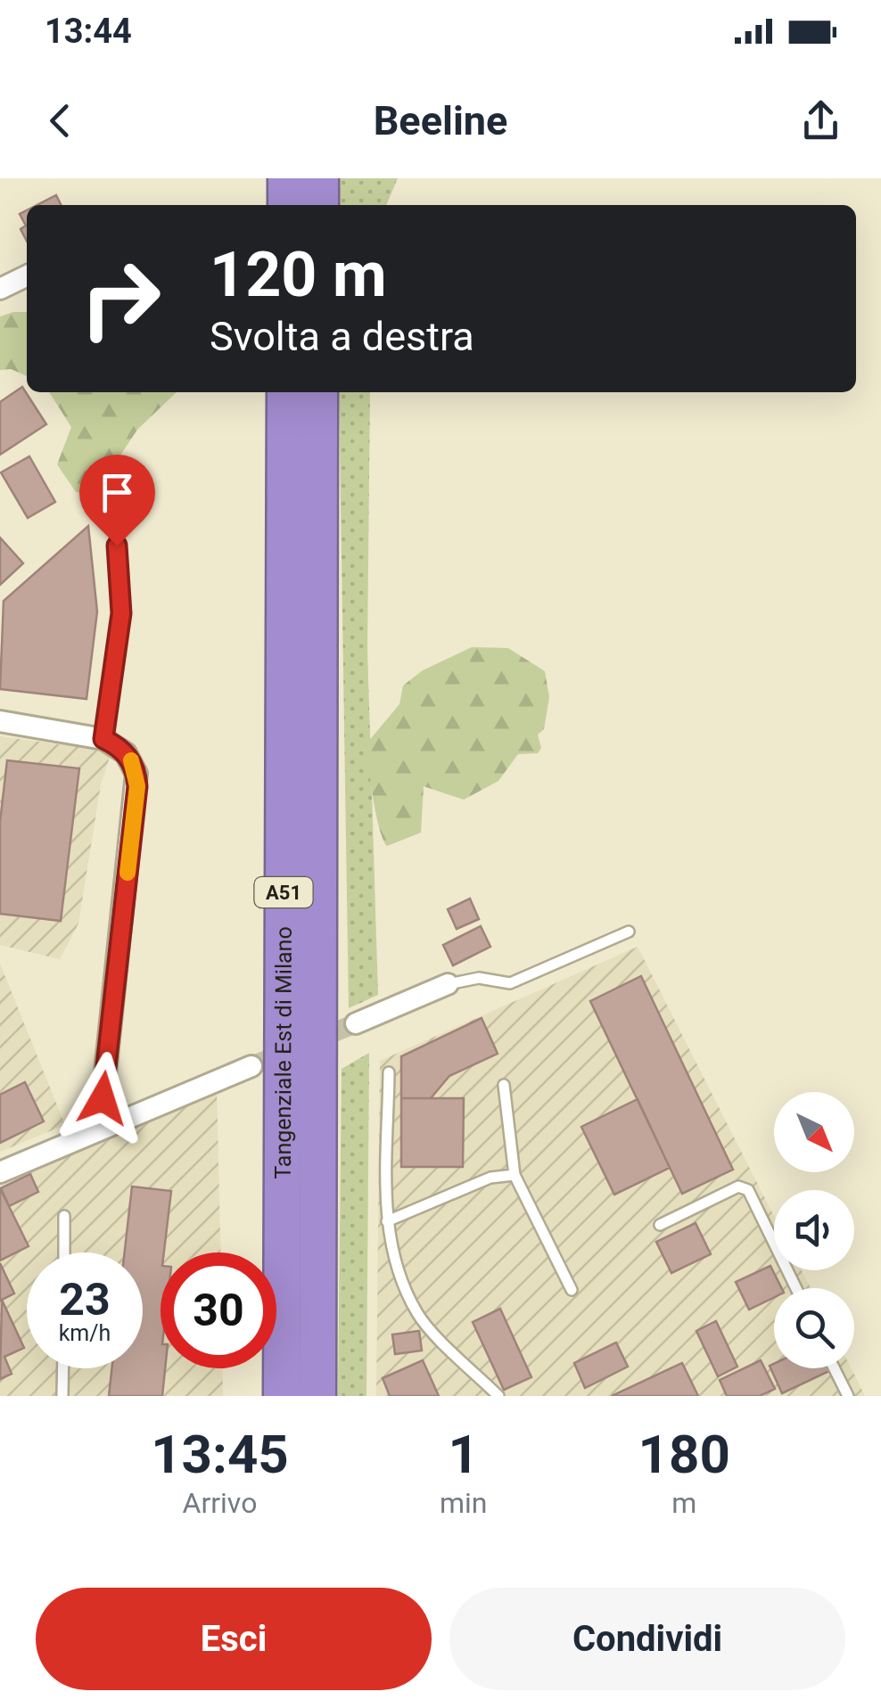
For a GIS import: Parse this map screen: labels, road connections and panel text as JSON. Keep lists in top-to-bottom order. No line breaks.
{"streets":{"highway":["A51","Tangenziale Est di Milano"]},"north":"bottom right","page":{"status":"13:44","header":"Beeline","turn":["120 m","Svolta a destra"],"speed":"23 km/h","limit":"30","eta":["13:45","Arrivo","1","min","180","m"],"buttons":["Esci","Condividi"]}}
